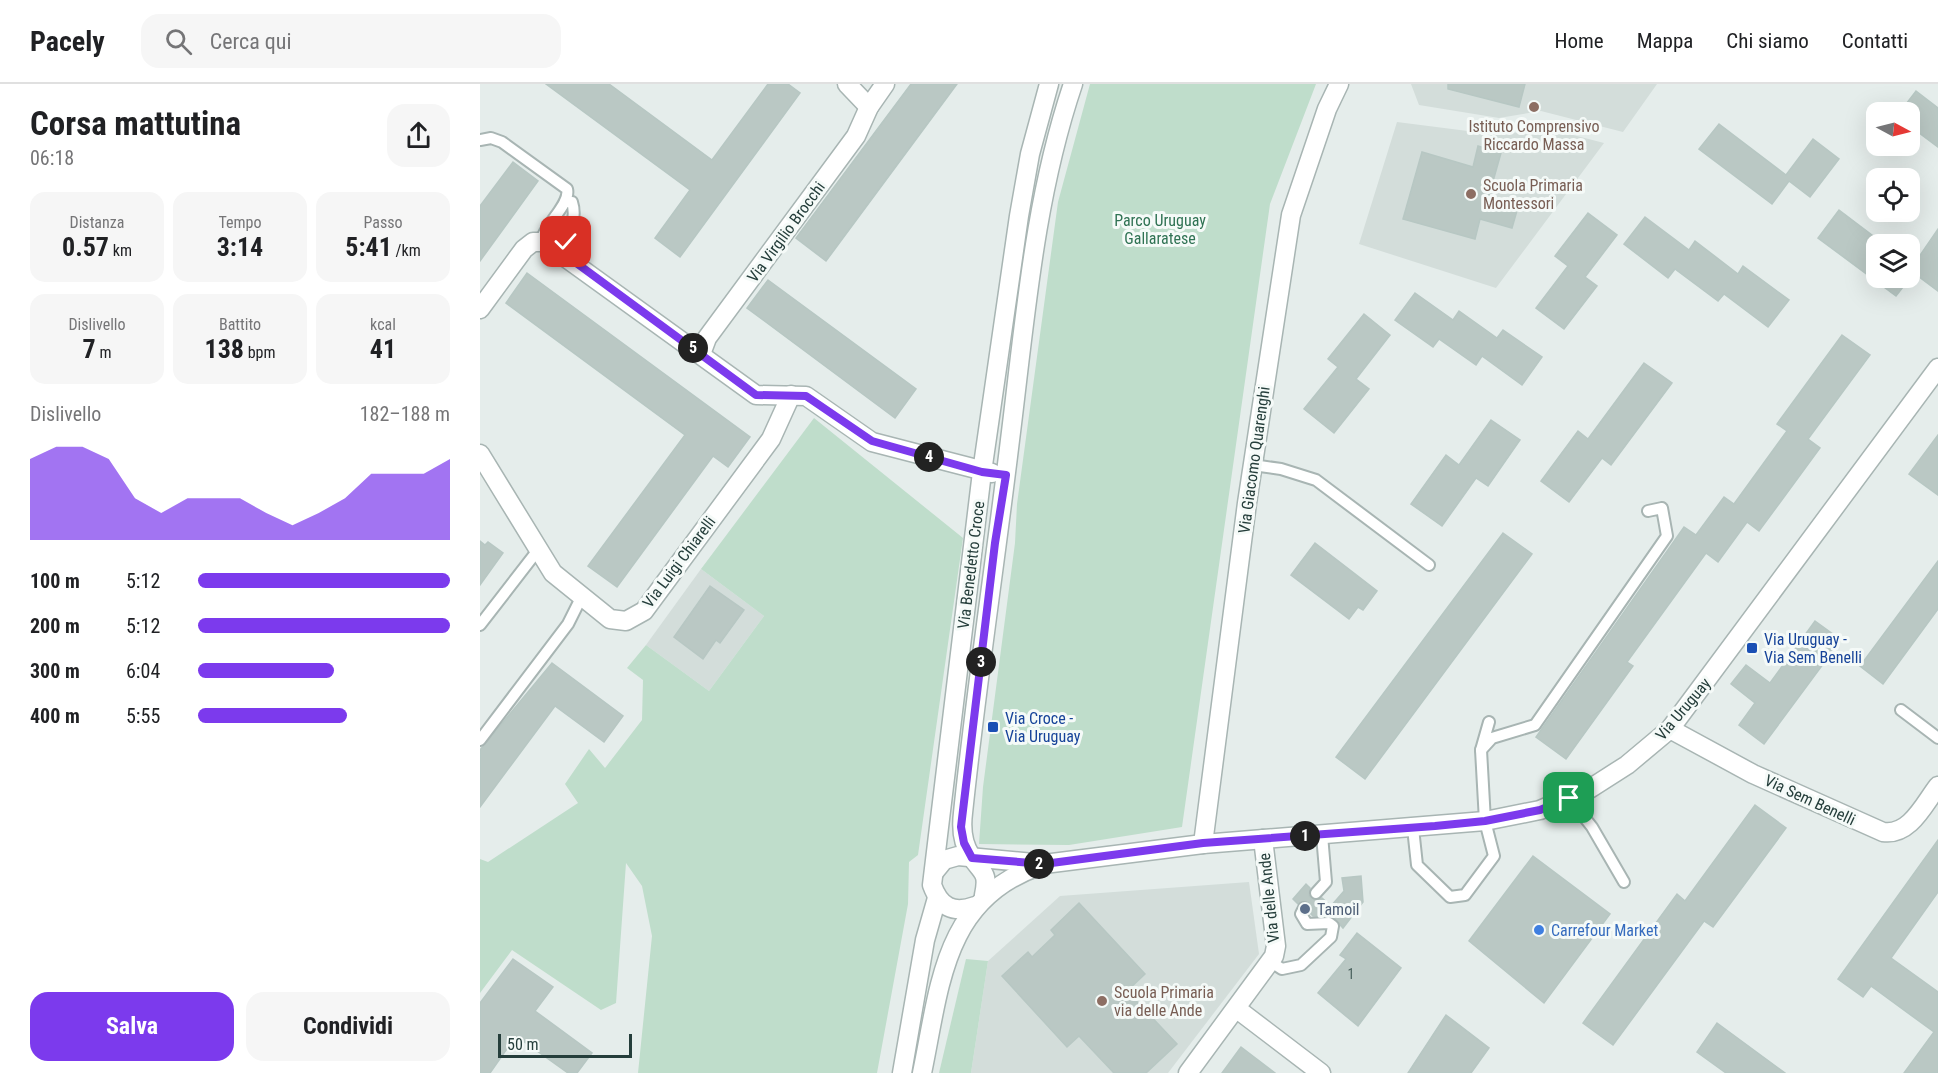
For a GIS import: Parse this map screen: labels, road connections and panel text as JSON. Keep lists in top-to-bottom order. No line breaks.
{"streets":{"street":["Via Virgilio Brocchi","Via Giacomo Quarenghi","Via Luigi Chiarelli","Via Benedetto Croce","Via Uruguay","Via Sem Benelli","Via delle Ande"]},"crossings":[["Via Giacomo Quarenghi","Via Uruguay"],["Via Benedetto Croce","Via Uruguay"],["Via Uruguay","Via Sem Benelli"],["Via Uruguay","Via delle Ande"]],"parks":["Parco Uruguay Gallaratese"],"places":{"other":["Istituto Comprensivo Riccardo Massa","Scuola Primaria Montessori","Tamoil","Carrefour Market","Scuola Primaria via delle Ande"],"transit":["Via Uruguay - Via Sem Benelli","Via Croce - Via Uruguay"]},"house_numbers":["1"],"scale_bar":"50 m","north":"right","page":{"header":"Pacely","search":"Cerca qui","nav":["Home","Mappa","Chi siamo","Contatti"],"heading":["Corsa mattutina","06:18"],"stats":[["Distanza","0.57 km"],["Tempo","3:14"],["Passo","5:41 /km"],["Dislivello","7 m"],["Battito","138 bpm"],["kcal","41"]],"pins":["5","4","3","1","2"],"chart":["Dislivello","182–188 m"],"list":[{"name":"100 m","note":"5:12"},{"name":"200 m","note":"5:12"},{"name":"300 m","note":"6:04"},{"name":"400 m","note":"5:55"}],"buttons":["Salva","Condividi"],"scale":"50 m"}}
